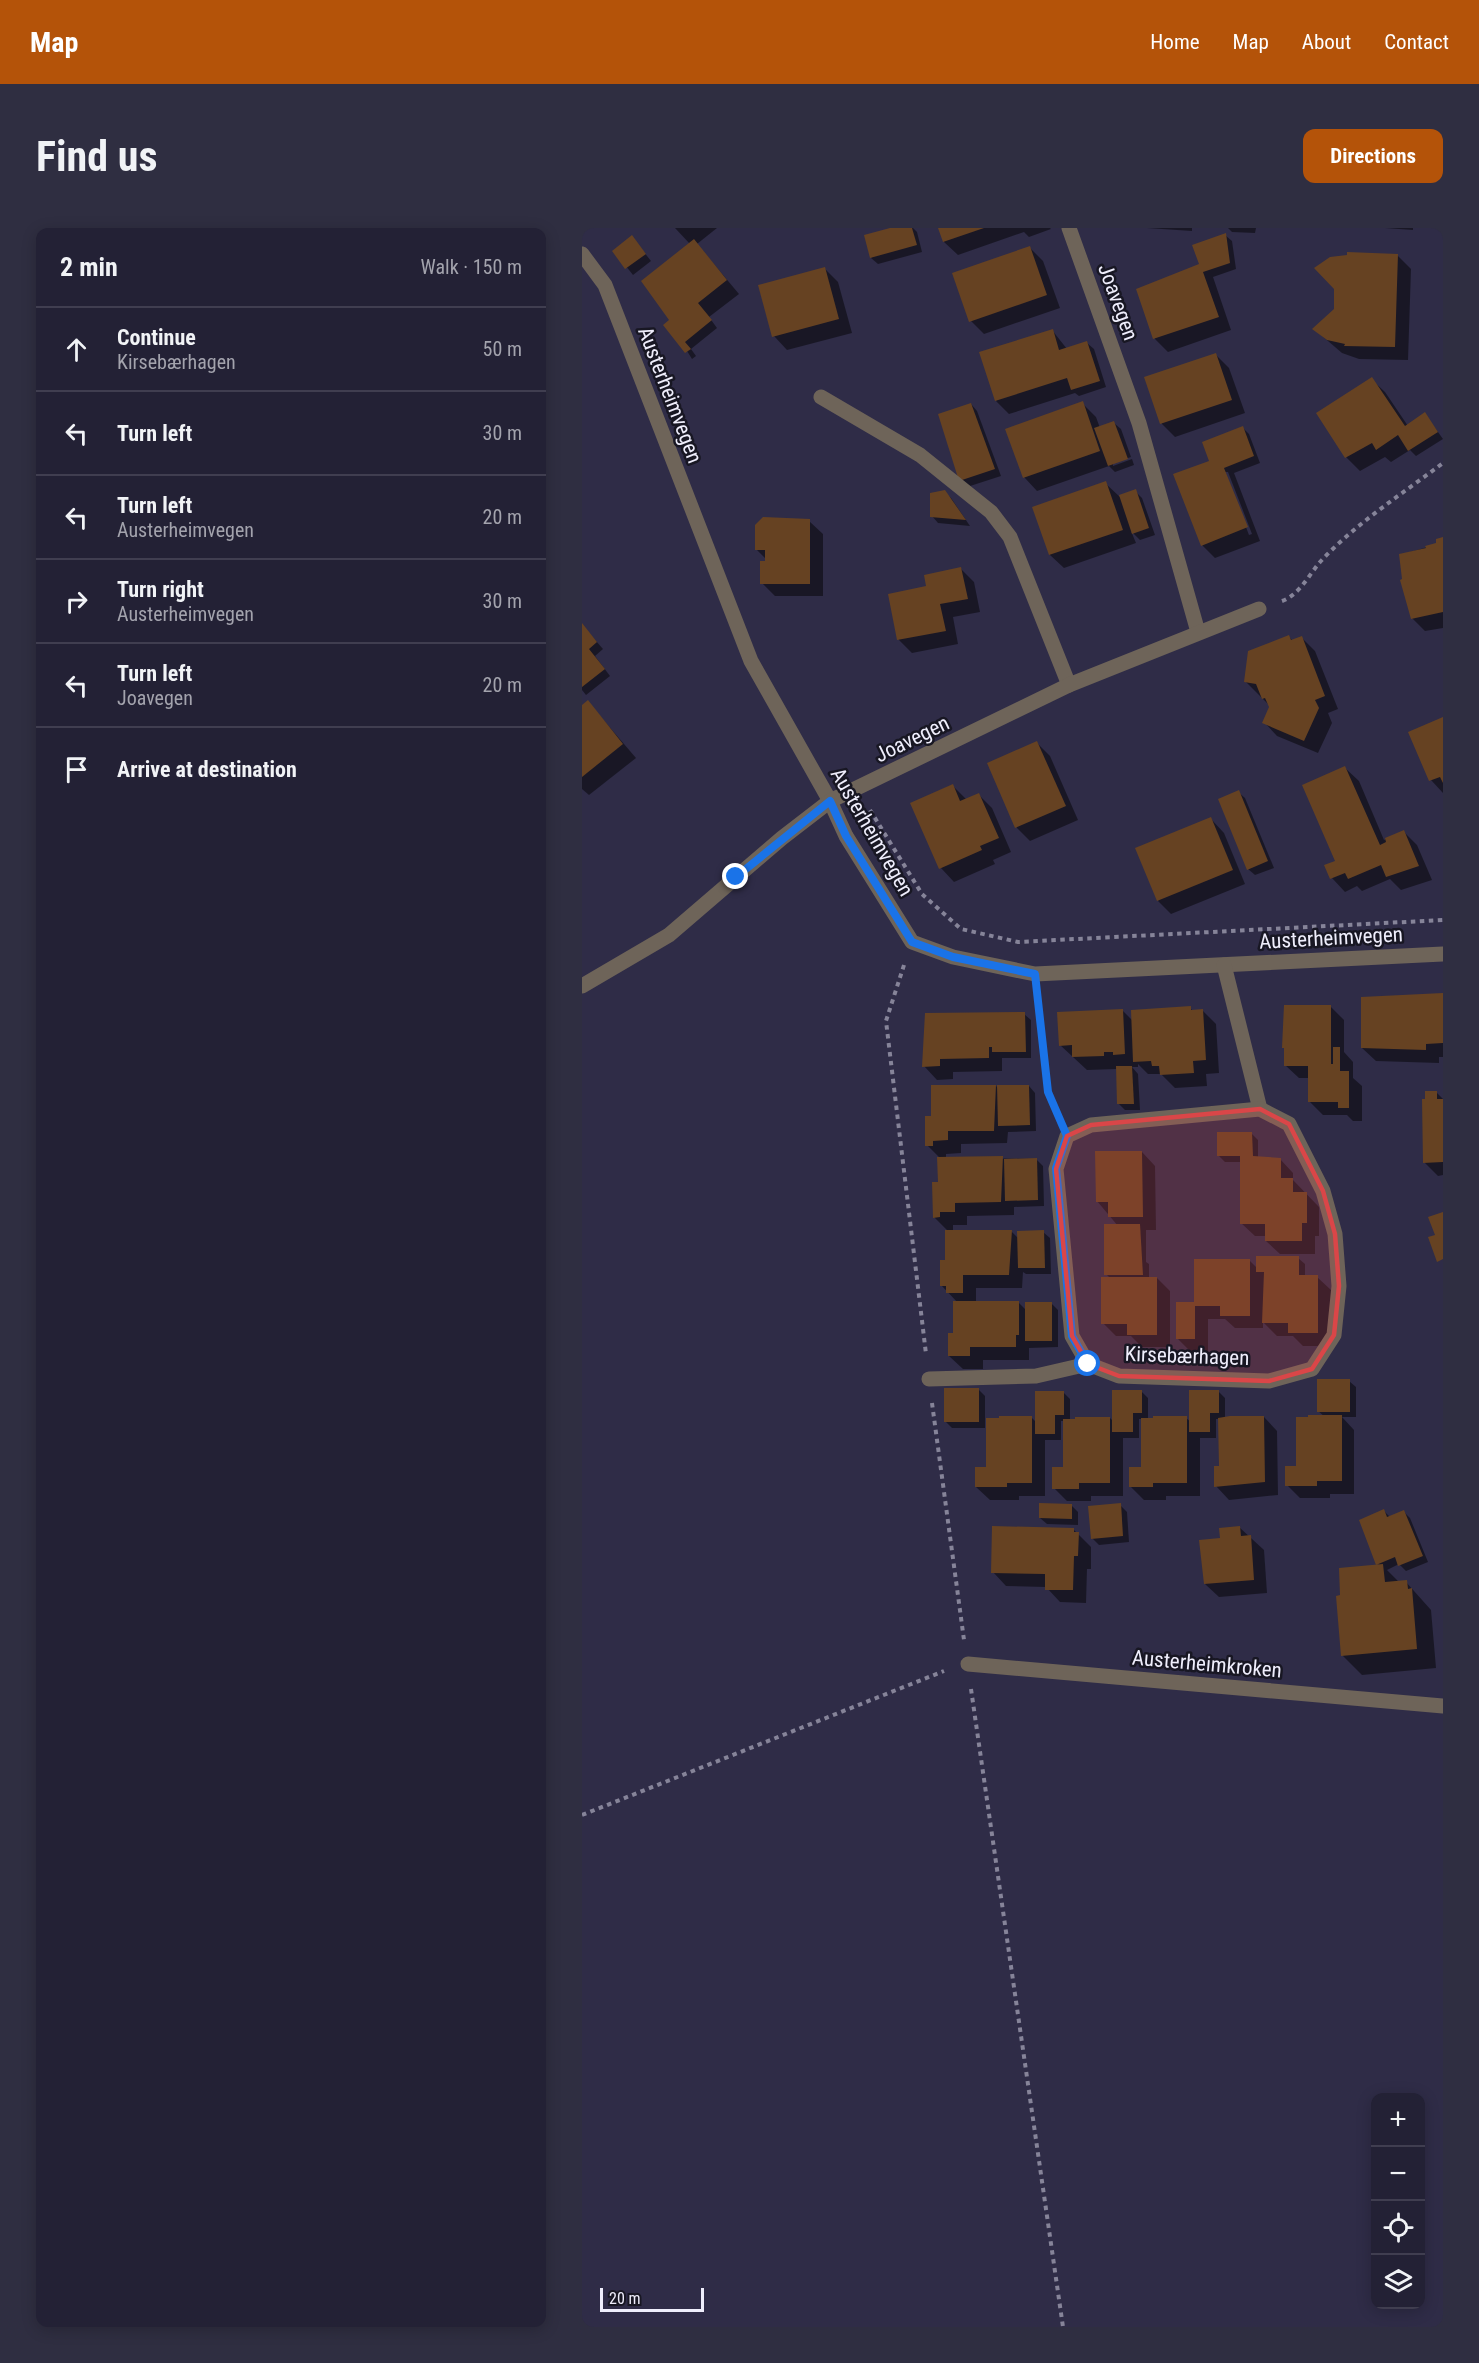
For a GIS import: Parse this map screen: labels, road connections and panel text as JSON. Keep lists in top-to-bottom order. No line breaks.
{"streets":{"street":["Joavegen","Austerheimvegen","Kirsebærhagen","Austerheimkroken"]},"crossings":[["Joavegen","Austerheimvegen"]],"scale_bar":"20 m","page":{"header":"Map","nav":["Home","Map","About","Contact"],"buttons":"Directions","title":"Find us","heading":["2 min","Walk · 150 m"],"list":[["Continue","Kirsebærhagen","50 m"],["Turn left","30 m"],["Turn left","Austerheimvegen","20 m"],["Turn right","Austerheimvegen","30 m"],["Turn left","Joavegen","20 m"],"Arrive at destination"],"map_buttons":["+","−"],"scale":"20 m"}}
